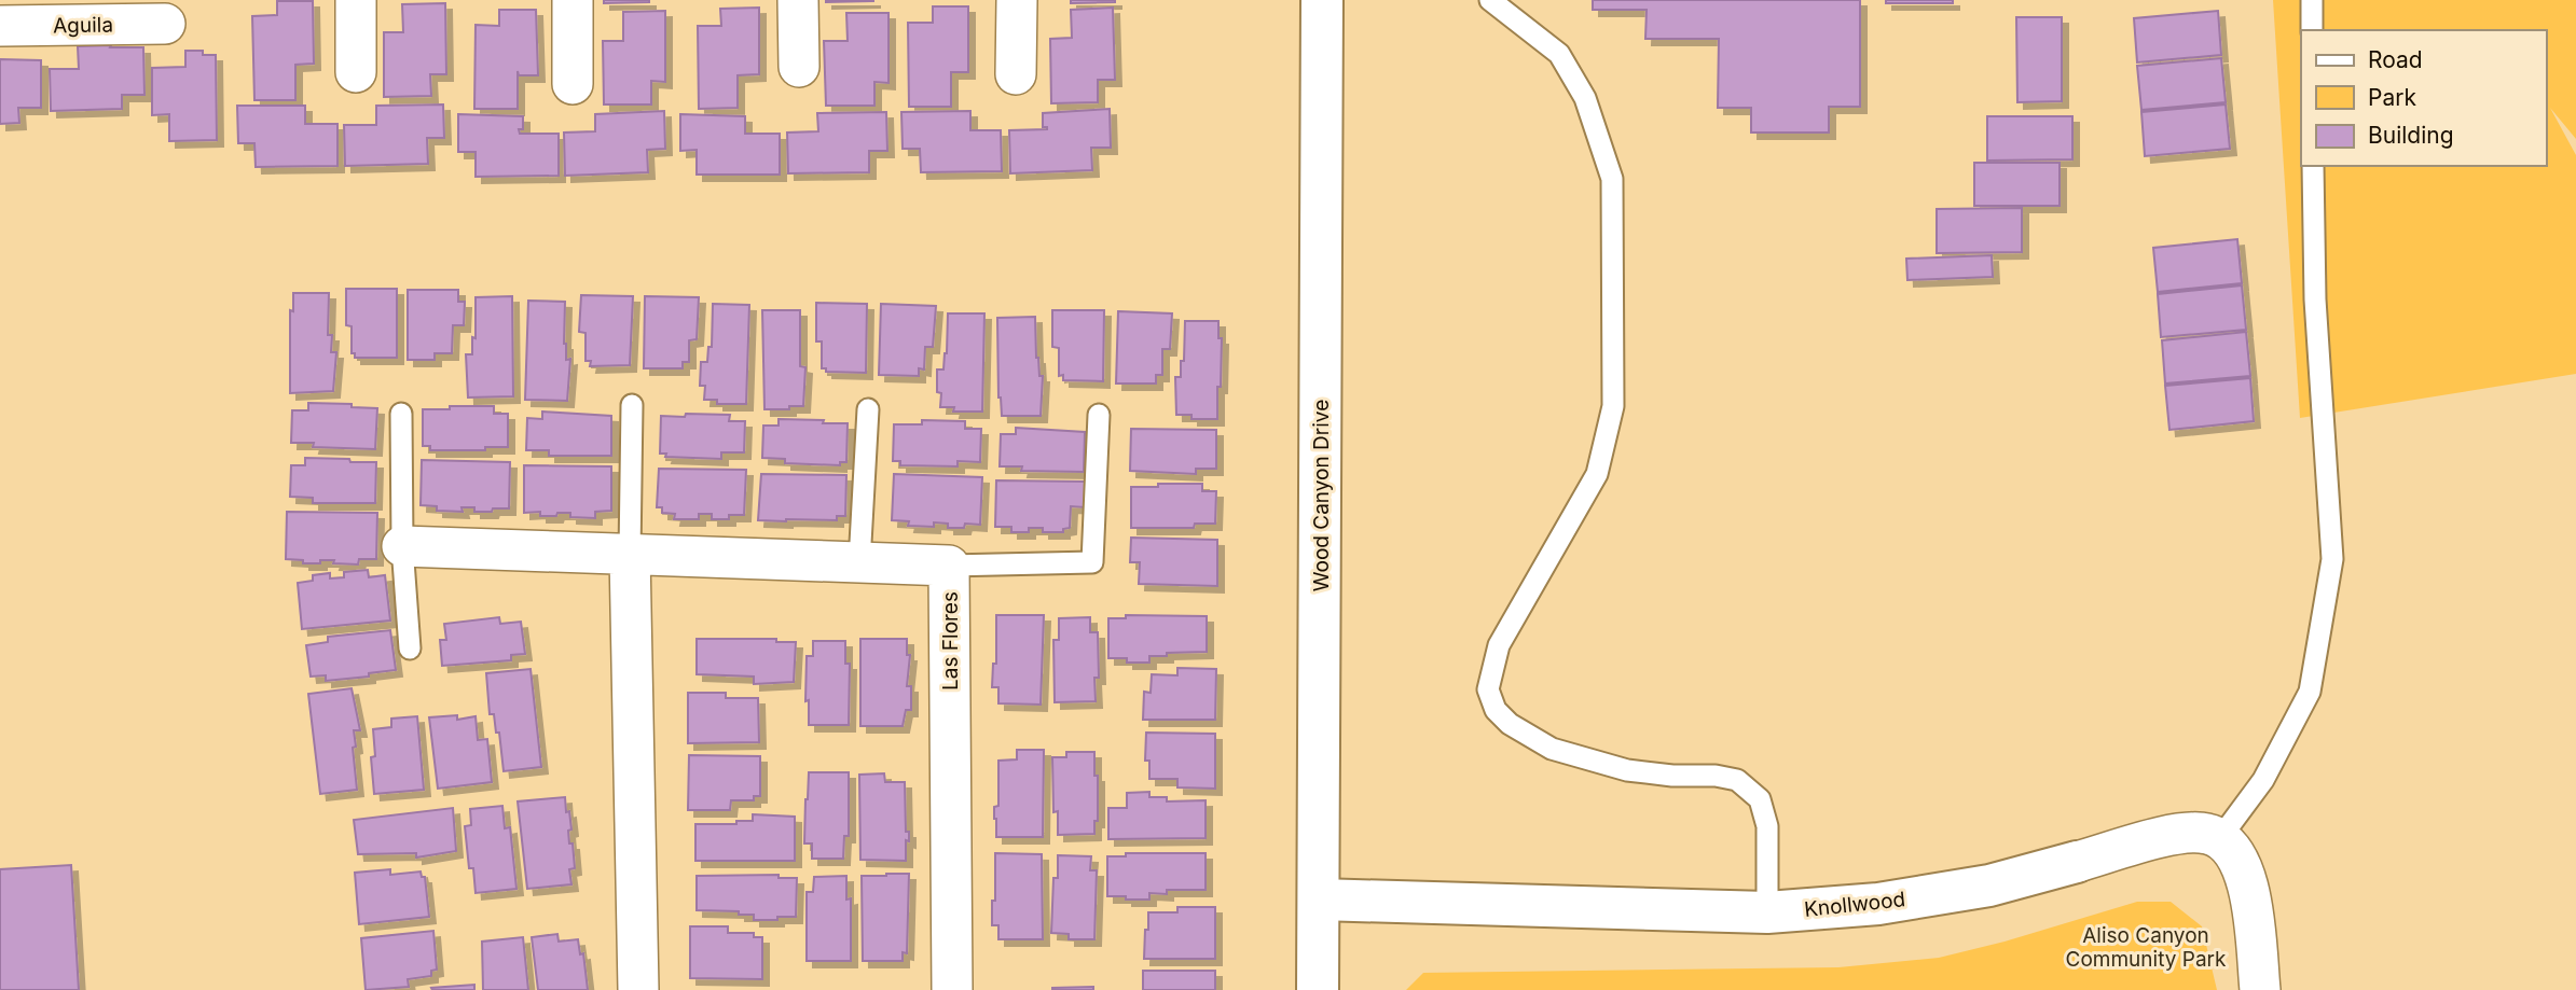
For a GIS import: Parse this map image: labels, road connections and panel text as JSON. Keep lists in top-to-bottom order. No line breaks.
{"streets":{"main road":["Wood Canyon Drive","Knollwood"],"street":["Aguila","Las Flores"]},"crossings":[["Wood Canyon Drive","Knollwood"]],"parks":["Aliso Canyon Community Park"],"legend":["Road","Park","Building"]}
